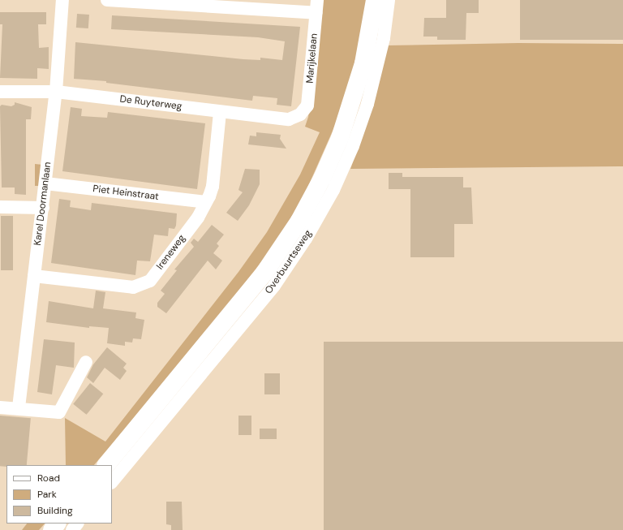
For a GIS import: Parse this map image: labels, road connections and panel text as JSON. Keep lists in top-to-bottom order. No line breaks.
{"streets":{"main road":["Overbuurtseweg"],"street":["Marijkelaan","De Ruyterweg","Piet Heinstraat","Karel Doormanlaan","Ireneweg"]},"crossings":[["Marijkelaan","De Ruyterweg"],["De Ruyterweg","Karel Doormanlaan"],["De Ruyterweg","Ireneweg"],["Piet Heinstraat","Karel Doormanlaan"],["Piet Heinstraat","Ireneweg"],["Karel Doormanlaan","Ireneweg"]],"legend":["Road","Park","Building"]}
